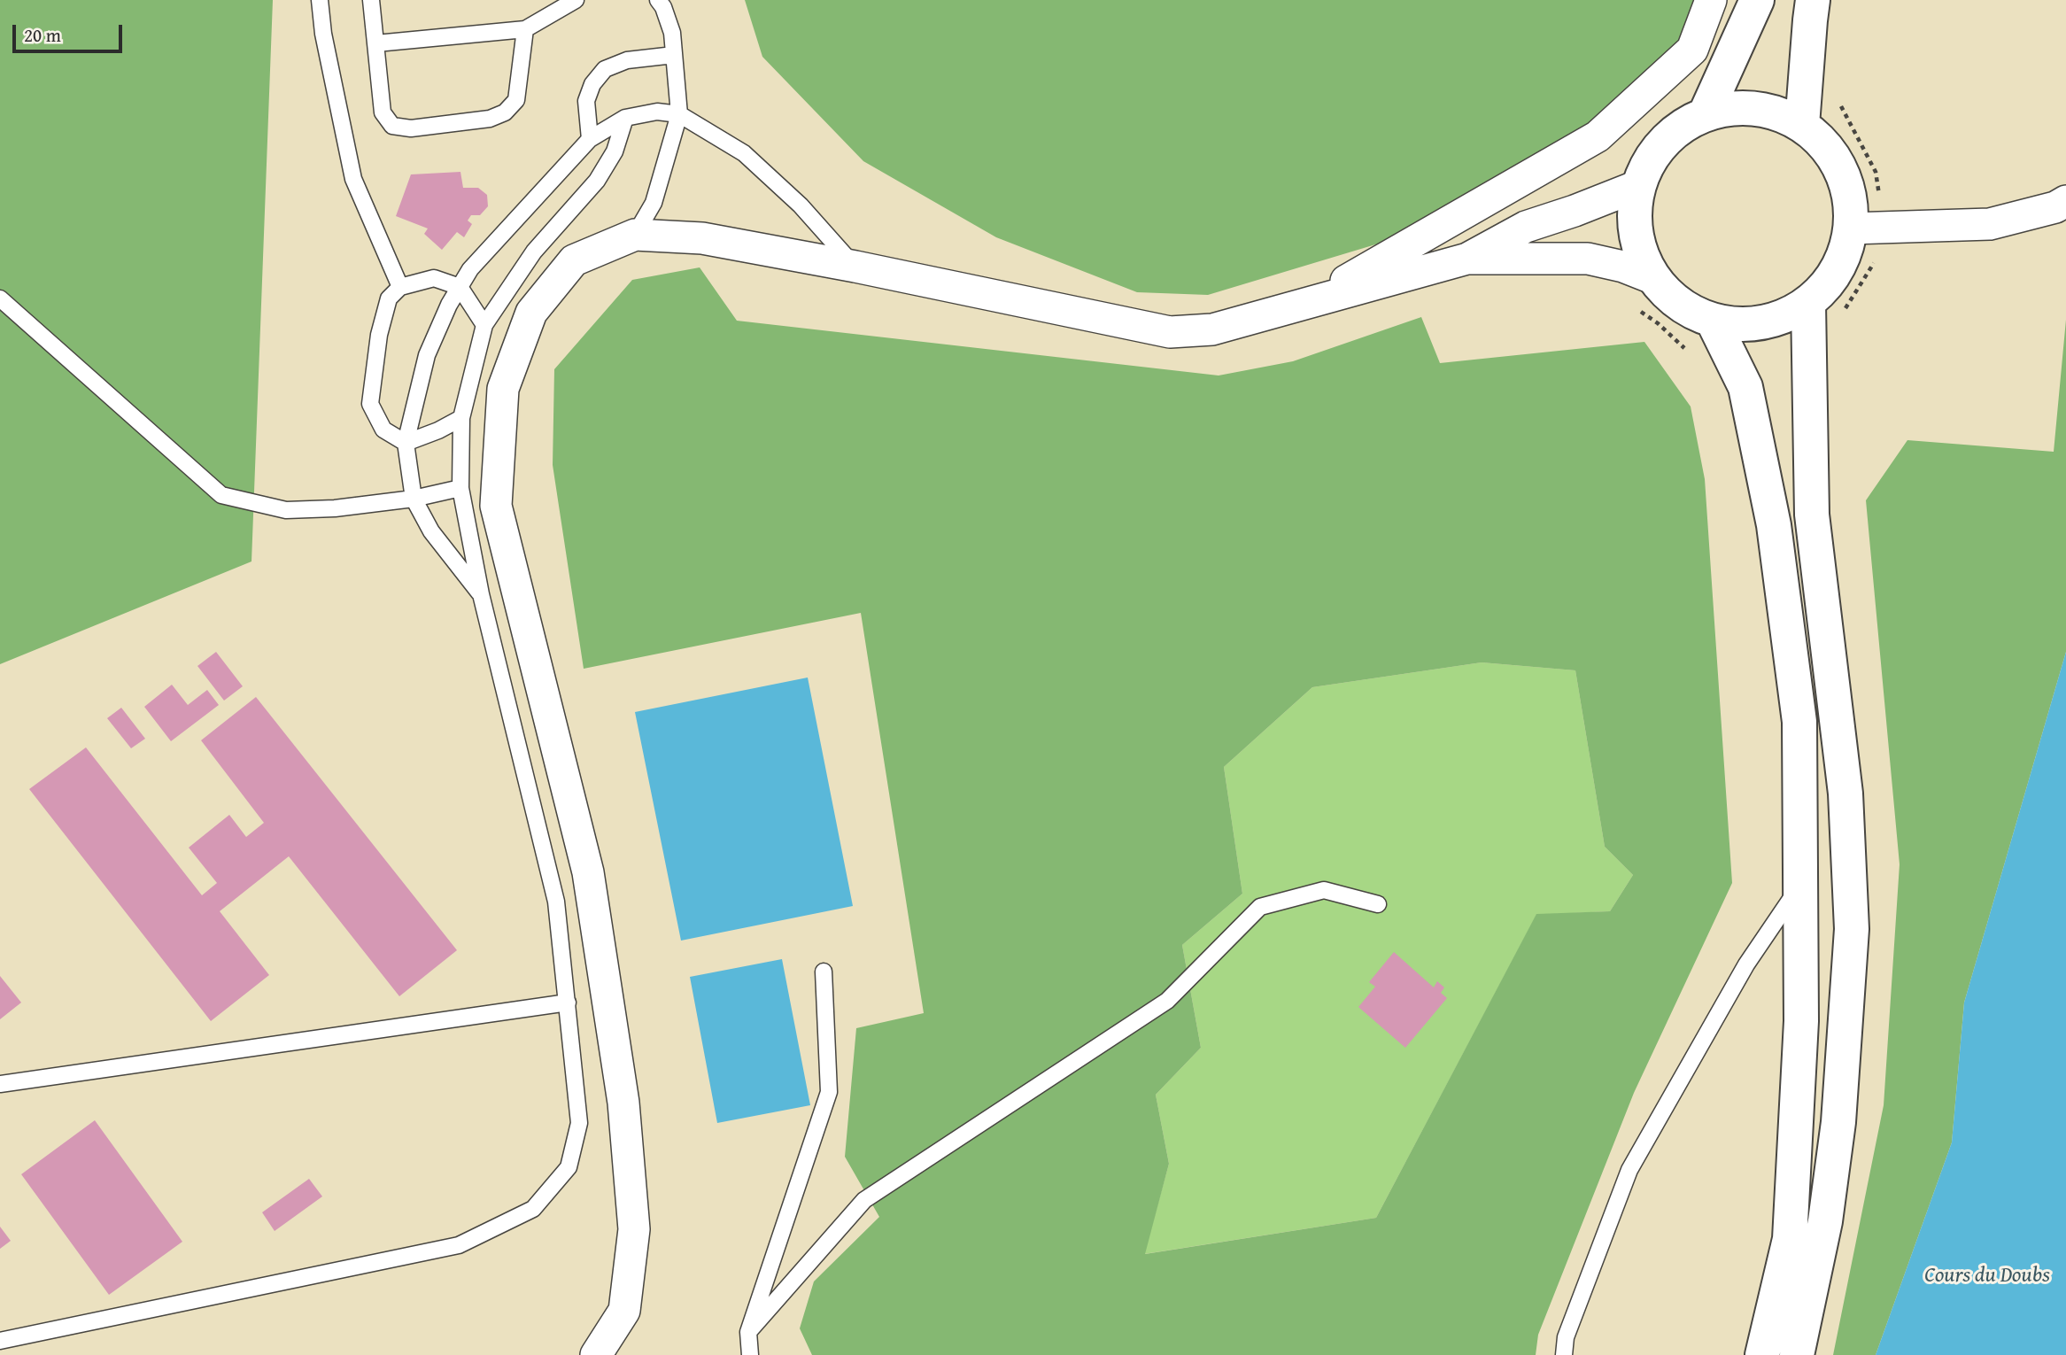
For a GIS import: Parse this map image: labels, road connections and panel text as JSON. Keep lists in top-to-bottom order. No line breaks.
{"water":["Cours du Doubs"],"scale_bar":"20 m"}
